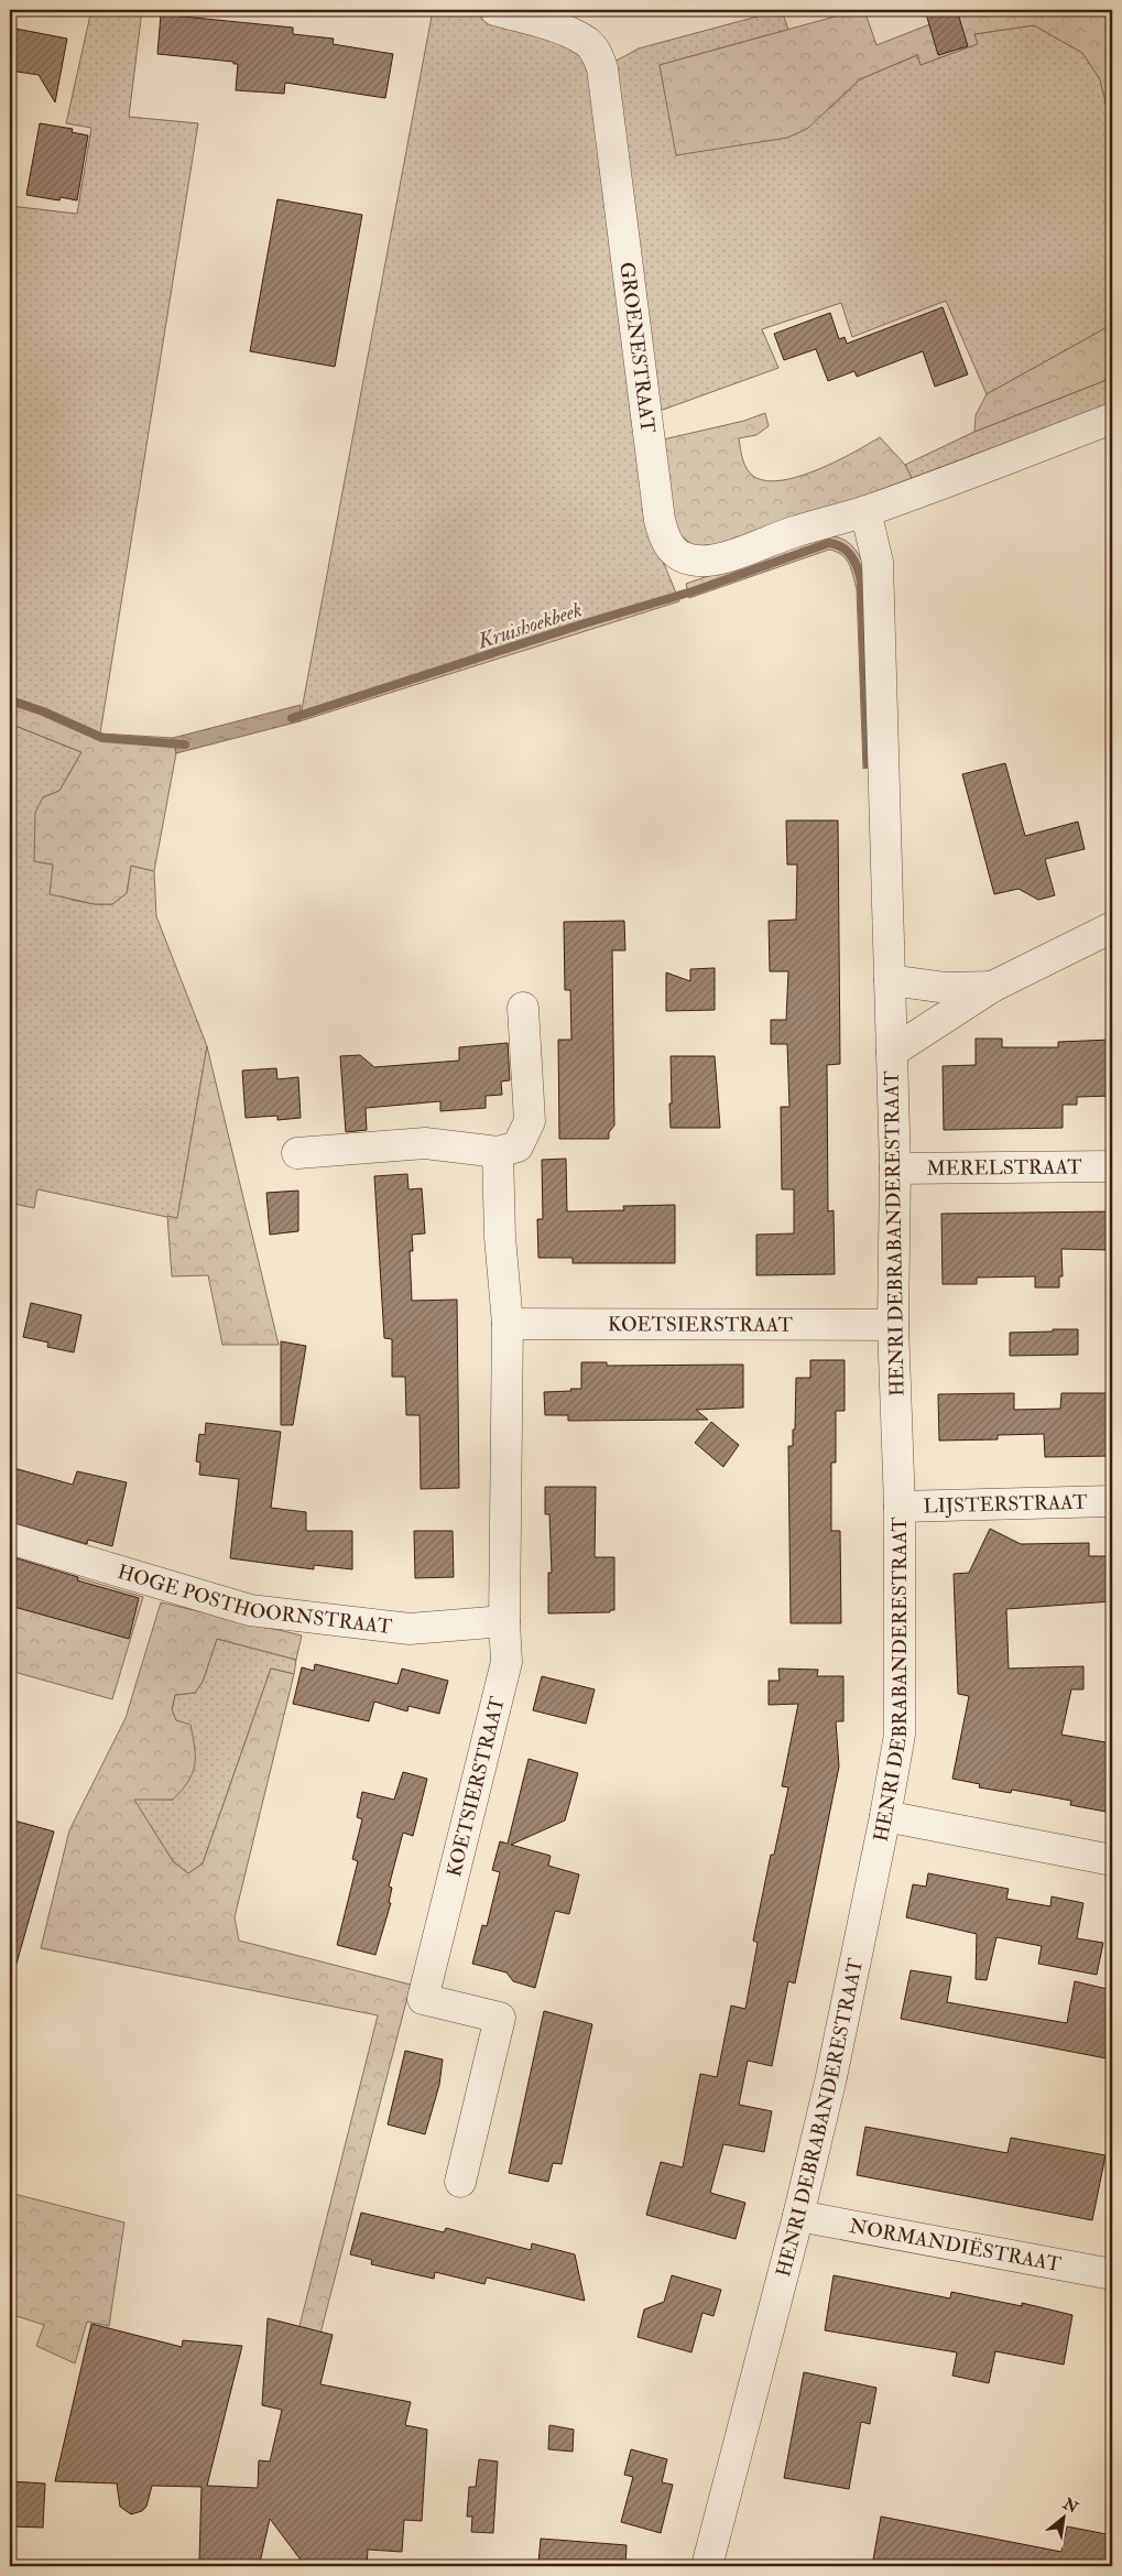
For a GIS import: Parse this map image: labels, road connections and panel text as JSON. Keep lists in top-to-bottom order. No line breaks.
{"streets":{"street":["GROENESTRAAT","MERELSTRAAT","HENRI DEBRABANDERESTRAAT","KOETSIERSTRAAT","LIJSTERSTRAAT","HOGE POSTHOORNSTRAAT","NORMANDIËSTRAAT"]},"crossings":[["GROENESTRAAT","HENRI DEBRABANDERESTRAAT"],["MERELSTRAAT","HENRI DEBRABANDERESTRAAT"],["HENRI DEBRABANDERESTRAAT","KOETSIERSTRAAT"],["HENRI DEBRABANDERESTRAAT","LIJSTERSTRAAT"],["HENRI DEBRABANDERESTRAAT","NORMANDIËSTRAAT"],["KOETSIERSTRAAT","HOGE POSTHOORNSTRAAT"]],"water":["Kruishoekbeek"],"north":"top right"}
